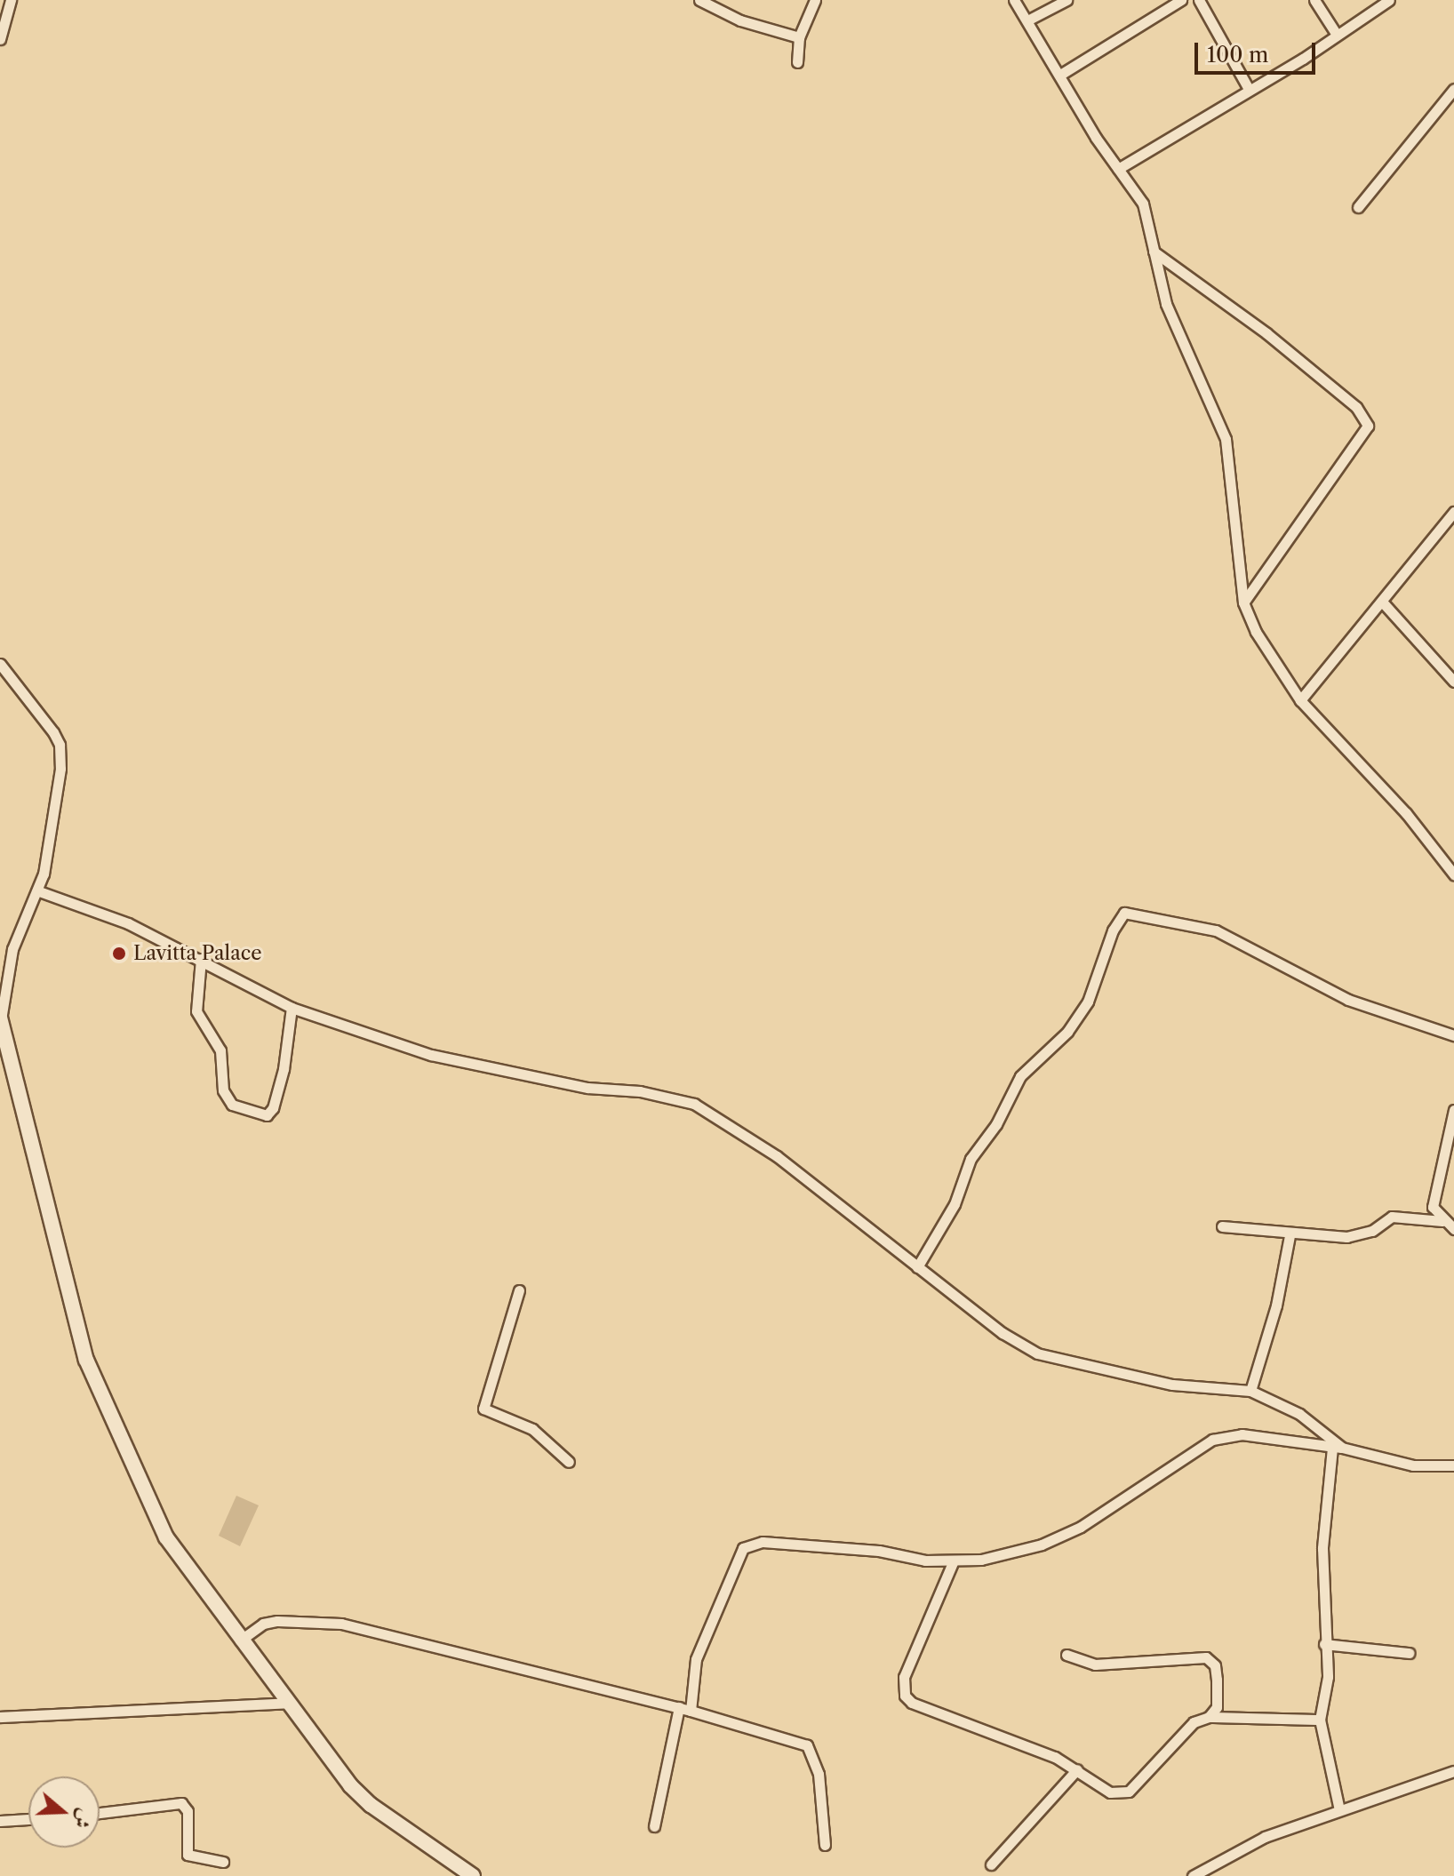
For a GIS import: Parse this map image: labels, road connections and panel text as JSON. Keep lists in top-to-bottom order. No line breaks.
{"places":["Lavitta Palace"],"scale_bar":"100 m","north":"right"}
